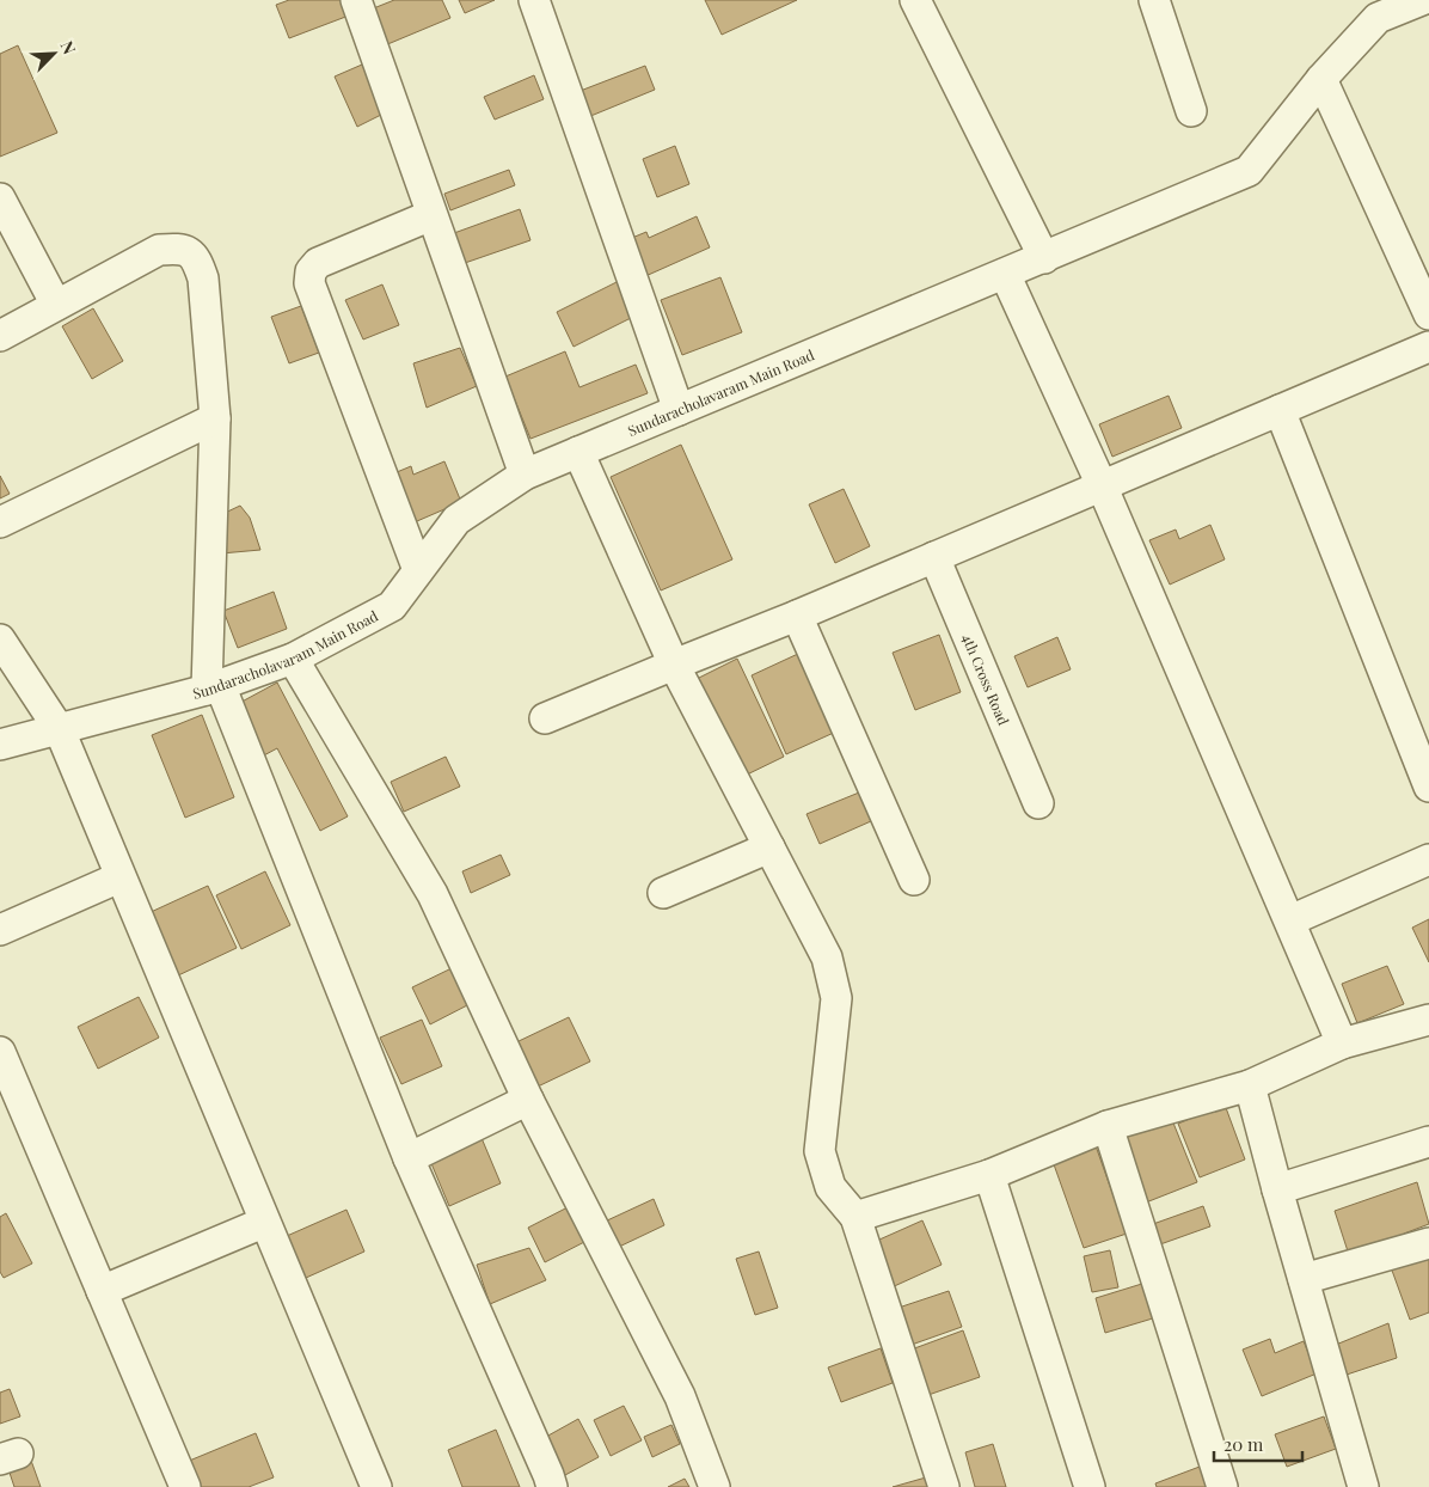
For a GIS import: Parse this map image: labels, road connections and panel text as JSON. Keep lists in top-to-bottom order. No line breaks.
{"streets":{"street":["Sundaracholavaram Main Road","4th Cross Road"]},"scale_bar":"20 m","north":"top right"}
